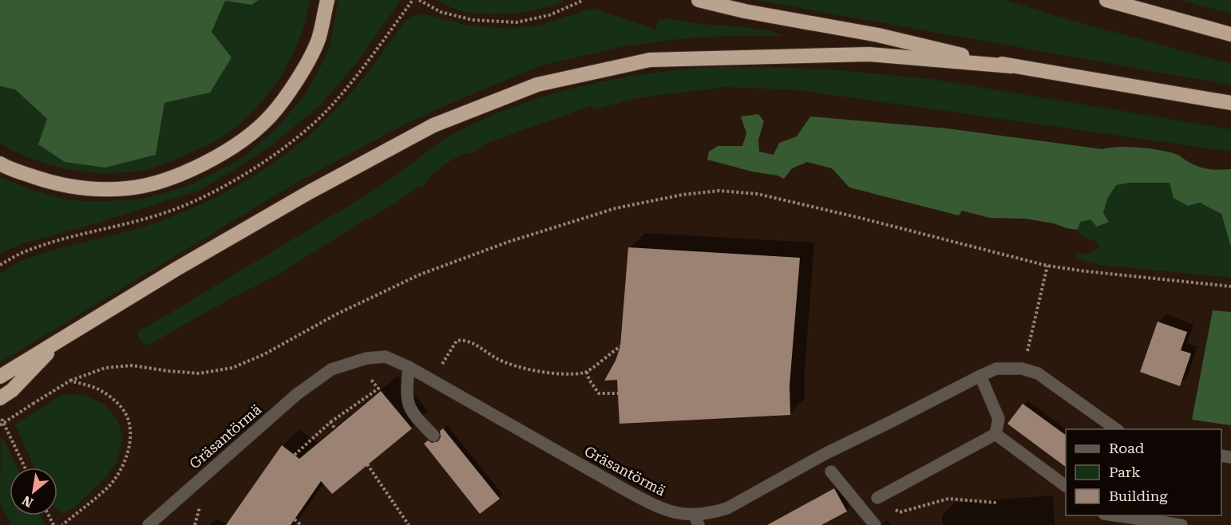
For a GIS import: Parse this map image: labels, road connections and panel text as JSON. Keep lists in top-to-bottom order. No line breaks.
{"streets":{"street":["Gräsantörmä"]},"legend":["Road","Park","Building"],"north":"bottom left"}
